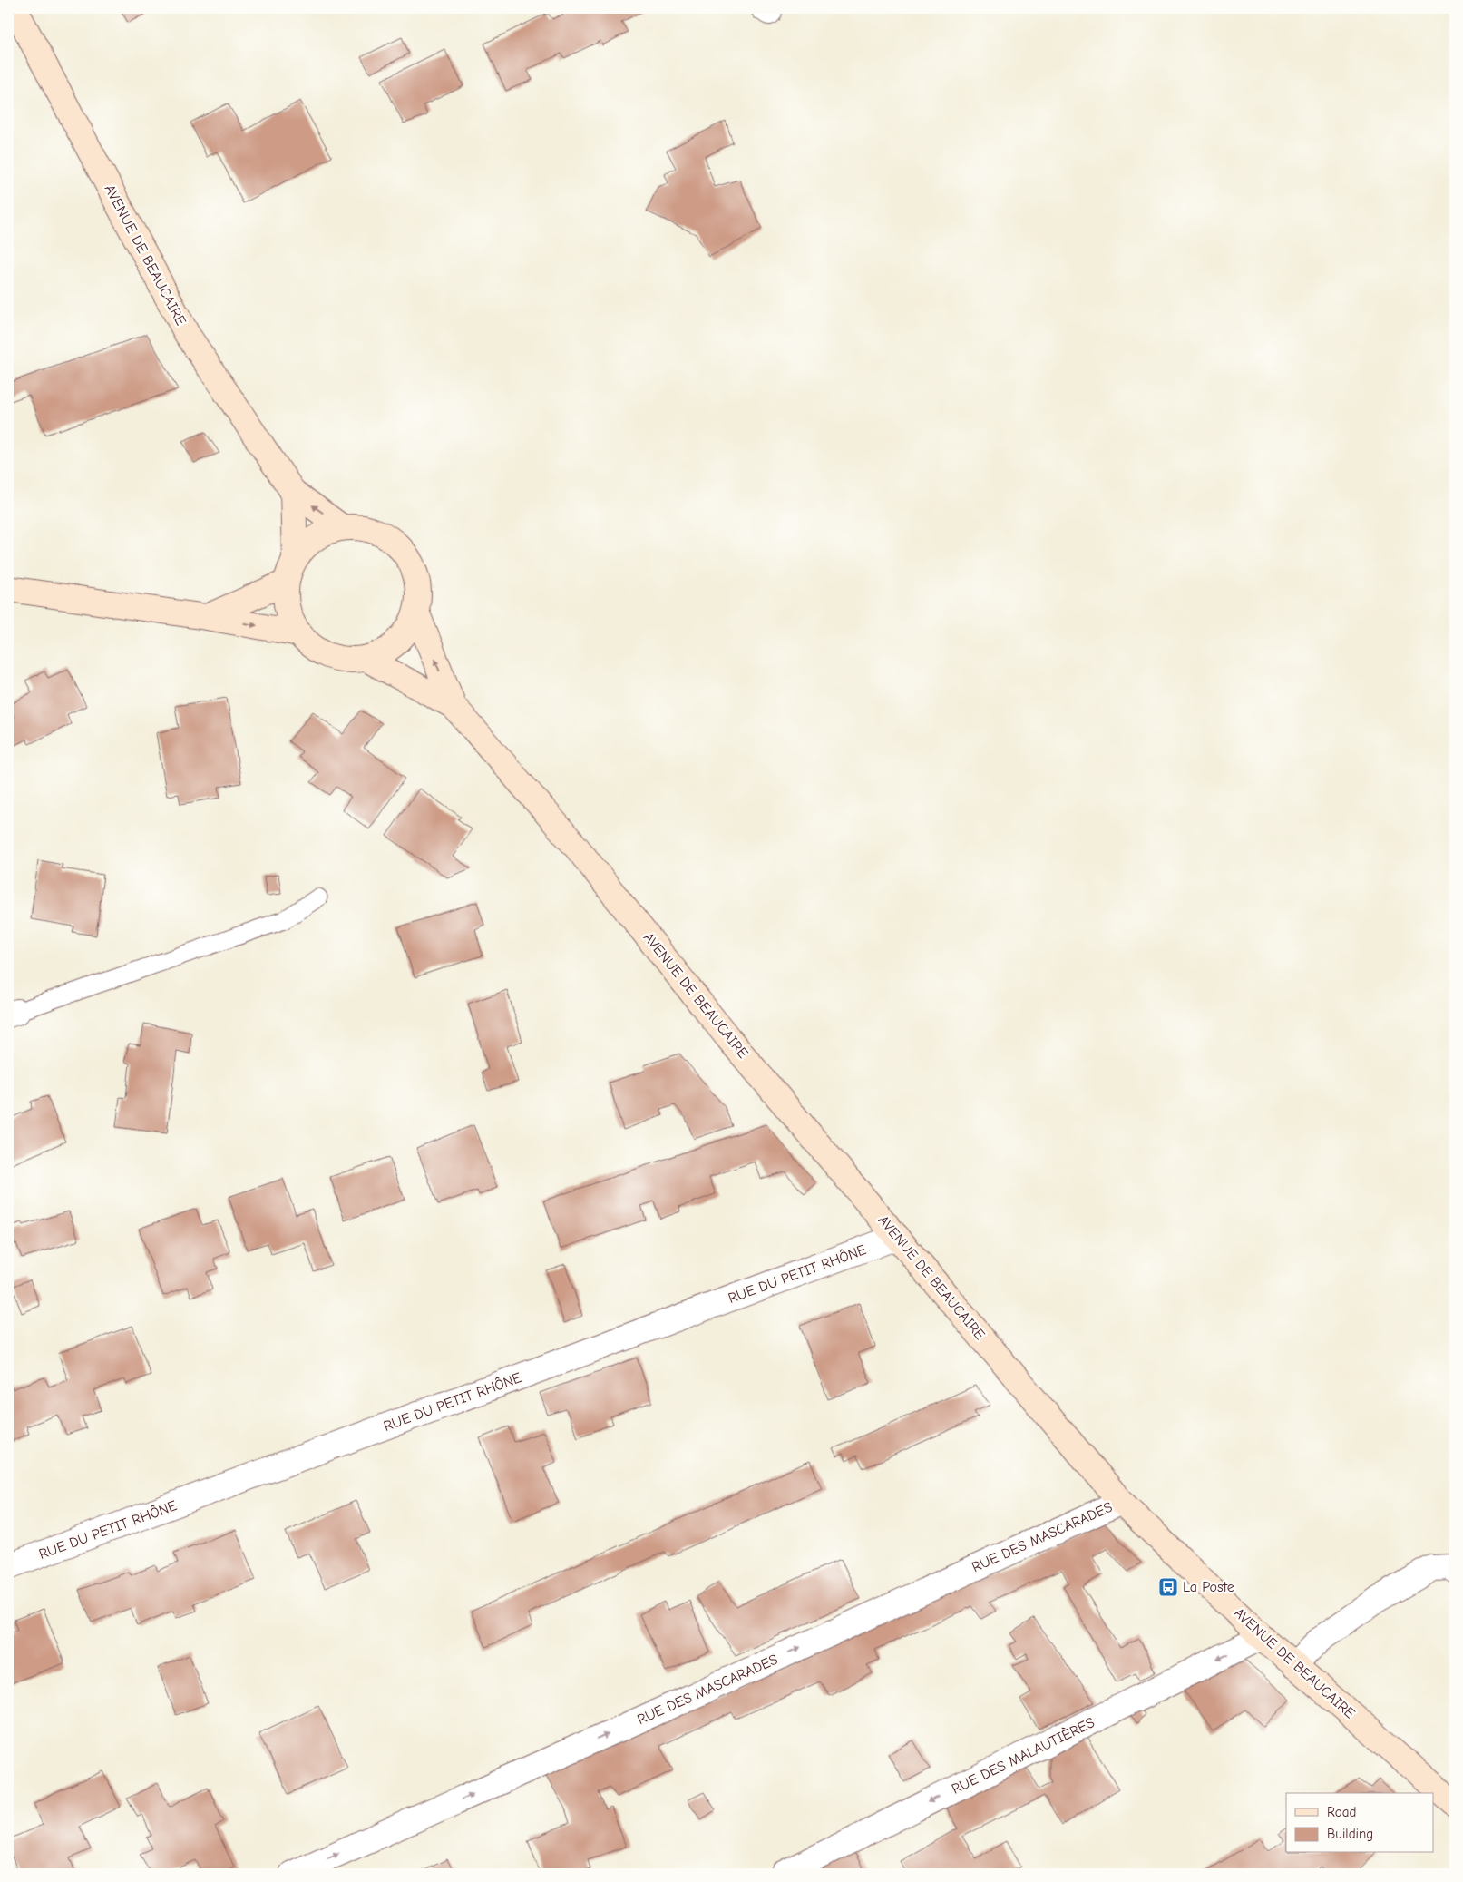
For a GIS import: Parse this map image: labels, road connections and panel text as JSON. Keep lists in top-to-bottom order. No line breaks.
{"streets":{"street":["AVENUE DE BEAUCAIRE","RUE DU PETIT RHÔNE","RUE DES MASCARADES","RUE DES MALAUTIÈRES"]},"crossings":[["AVENUE DE BEAUCAIRE","RUE DU PETIT RHÔNE"],["AVENUE DE BEAUCAIRE","RUE DES MASCARADES"],["AVENUE DE BEAUCAIRE","RUE DES MALAUTIÈRES"]],"one_way":["RUE DES MASCARADES","RUE DES MALAUTIÈRES"],"places":{"bus stop":["La Poste"]},"legend":["Road","Building"]}
